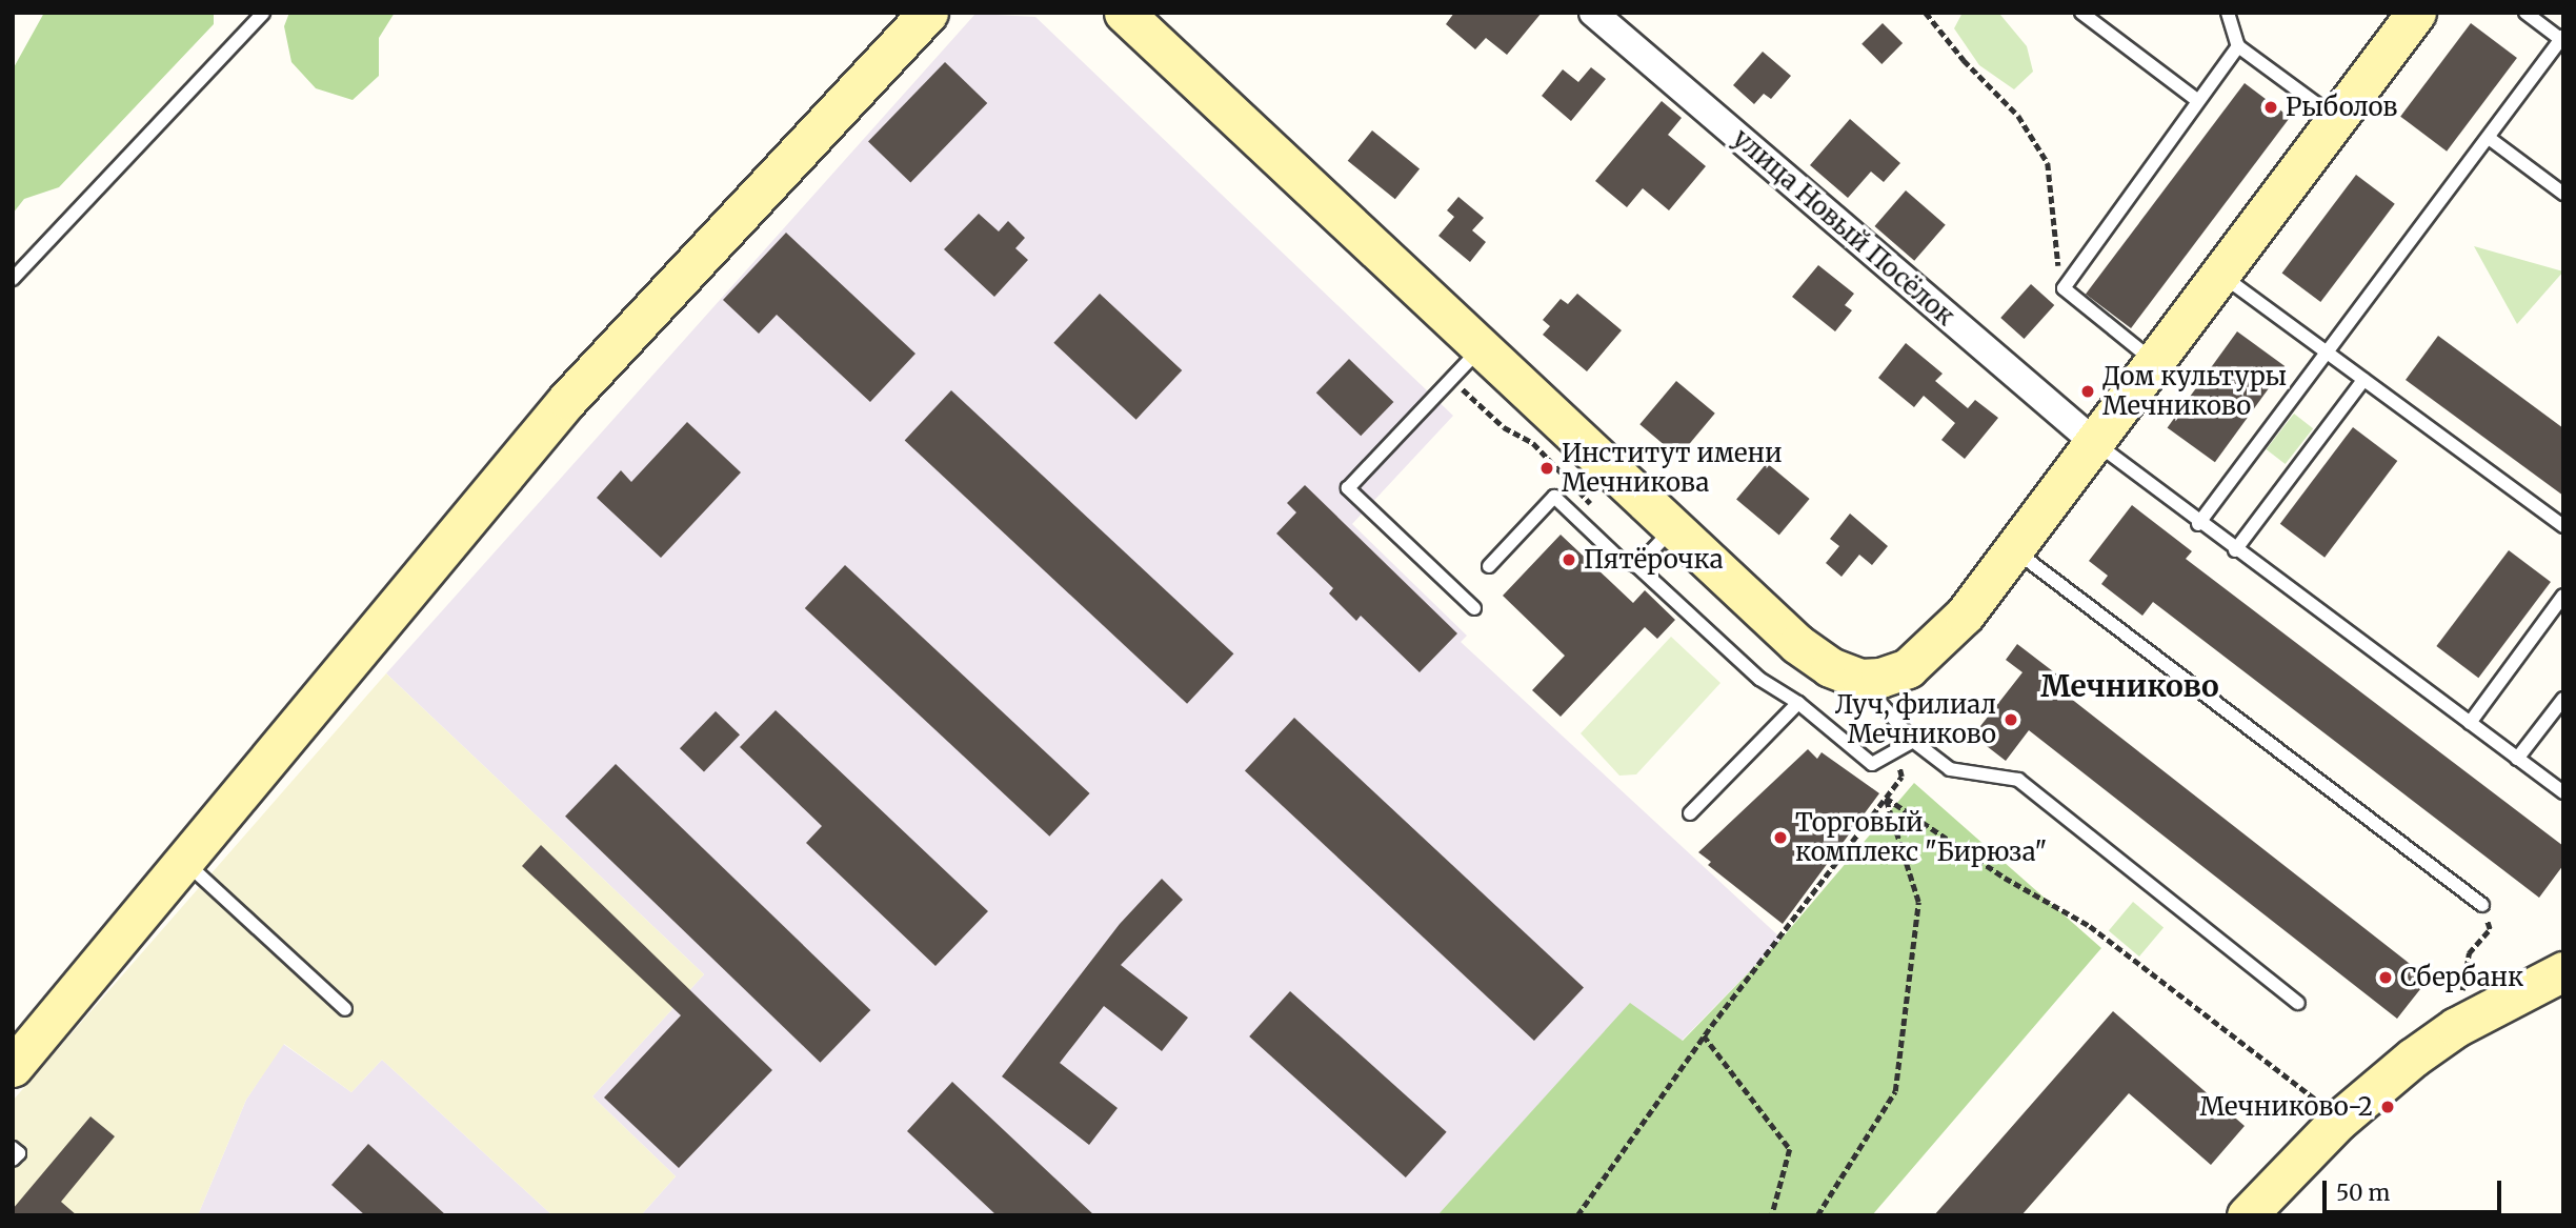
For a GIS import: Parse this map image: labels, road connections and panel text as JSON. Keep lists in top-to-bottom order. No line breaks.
{"streets":{"street":["улица Новый Посёлок"]},"districts":["Мечниково"],"places":["Рыболов","Дом культуры Мечниково","Институт имени Мечникова","Пятёрочка","Луч, филиал Мечниково","Торговый комплекс \"Бирюза\"","Сбербанк","Мечниково-2"],"scale_bar":"50 m"}
